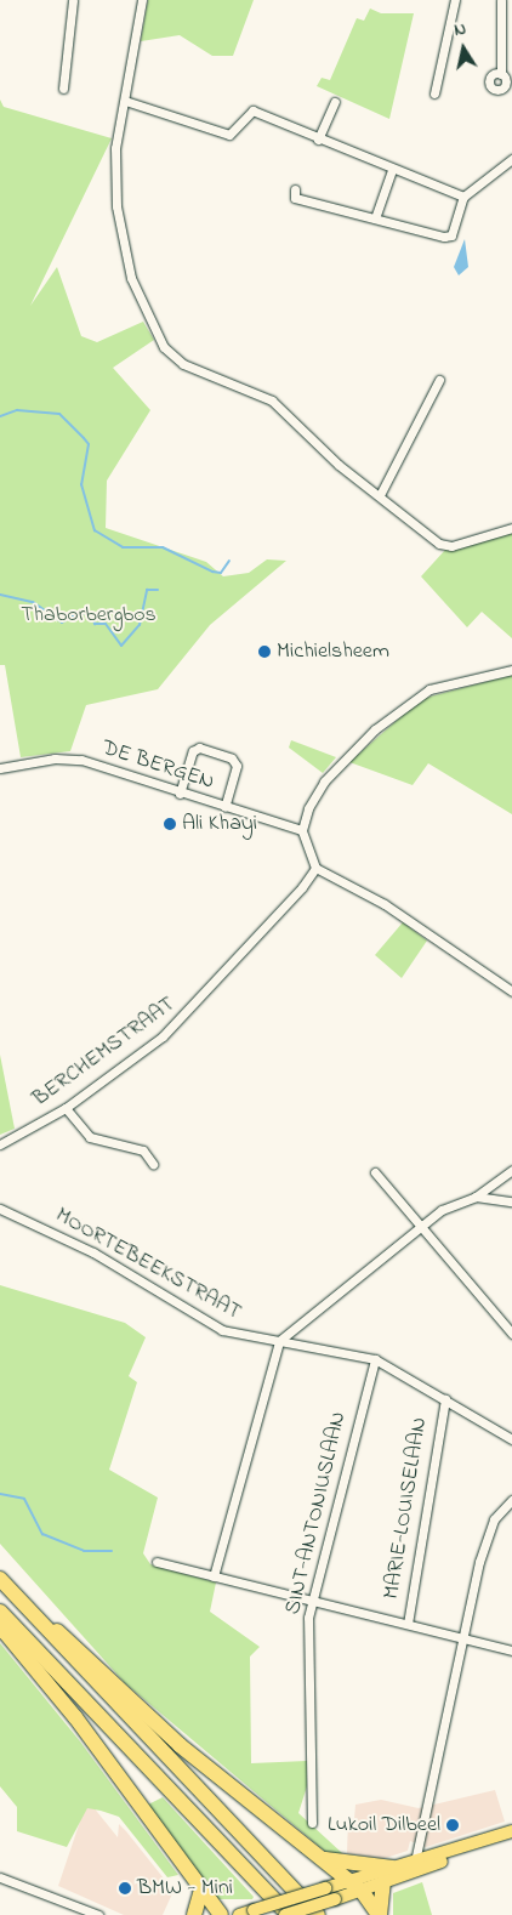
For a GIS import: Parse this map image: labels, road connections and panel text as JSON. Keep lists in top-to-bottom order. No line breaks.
{"streets":{"street":["DE BERGEN","BERCHEMSTRAAT","MOORTEBEEKSTRAAT","MARIE-LOUISELAAN","SINT-ANTONIUSLAAN"]},"crossings":[["MOORTEBEEKSTRAAT","MARIE-LOUISELAAN"],["MOORTEBEEKSTRAAT","SINT-ANTONIUSLAAN"]],"parks":["Thaborbergbos"],"places":["Michielsheem","Ali Khayi","Lukoil Dilbeel","BMW - Mini"],"north":"top"}
